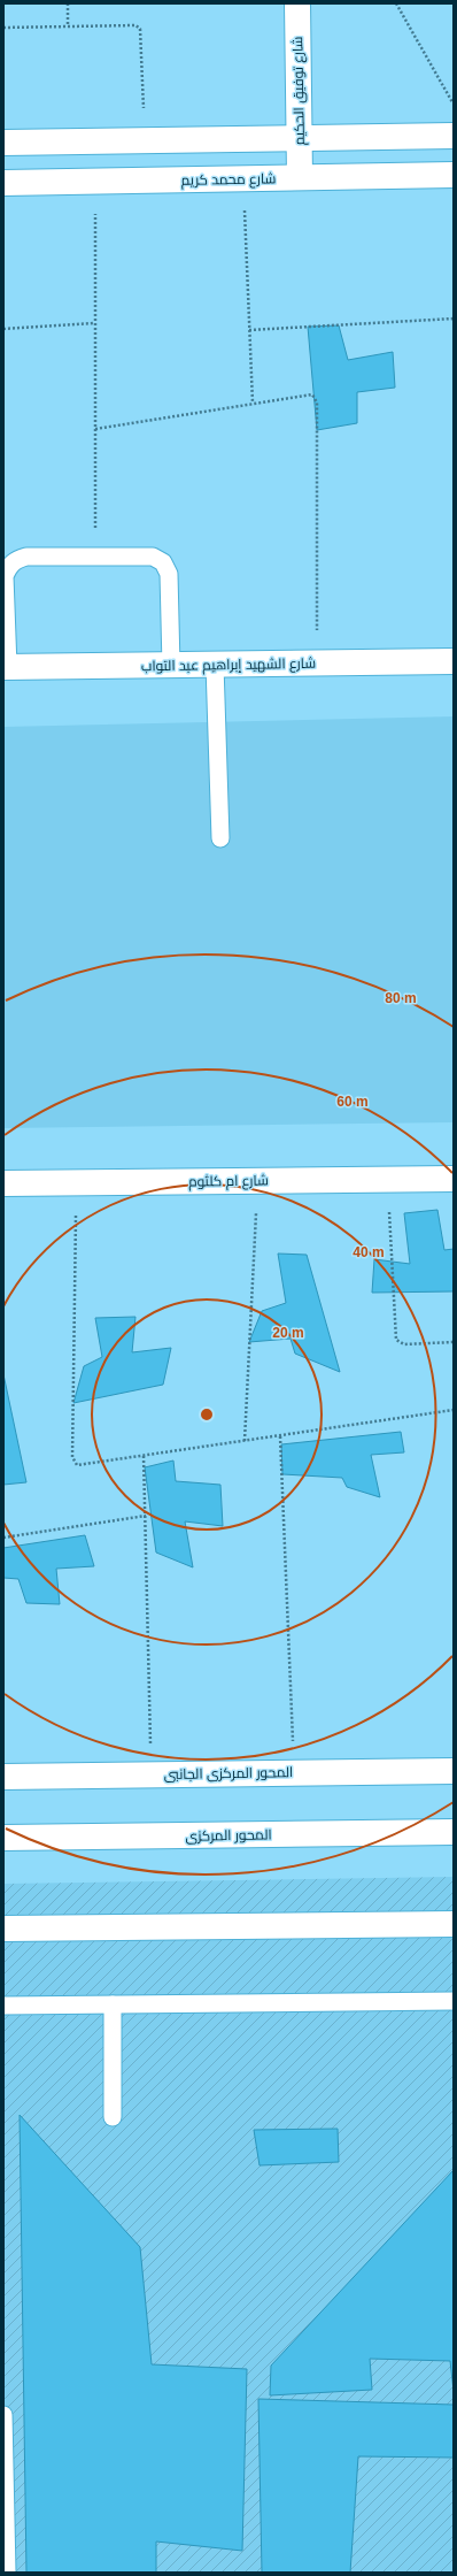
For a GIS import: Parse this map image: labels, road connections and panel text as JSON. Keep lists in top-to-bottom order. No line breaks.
{"streets":{"street":["شارع توفيق الحكيم","شارع محمد كريم","شارع الشهيد إبراهيم عبد التواب","شارع ام كلثوم","المحور المركزى الجانبى","المحور المركزى"]},"crossings":[["شارع توفيق الحكيم","شارع محمد كريم"]],"rings":["80 m","60 m","40 m","20 m"]}
